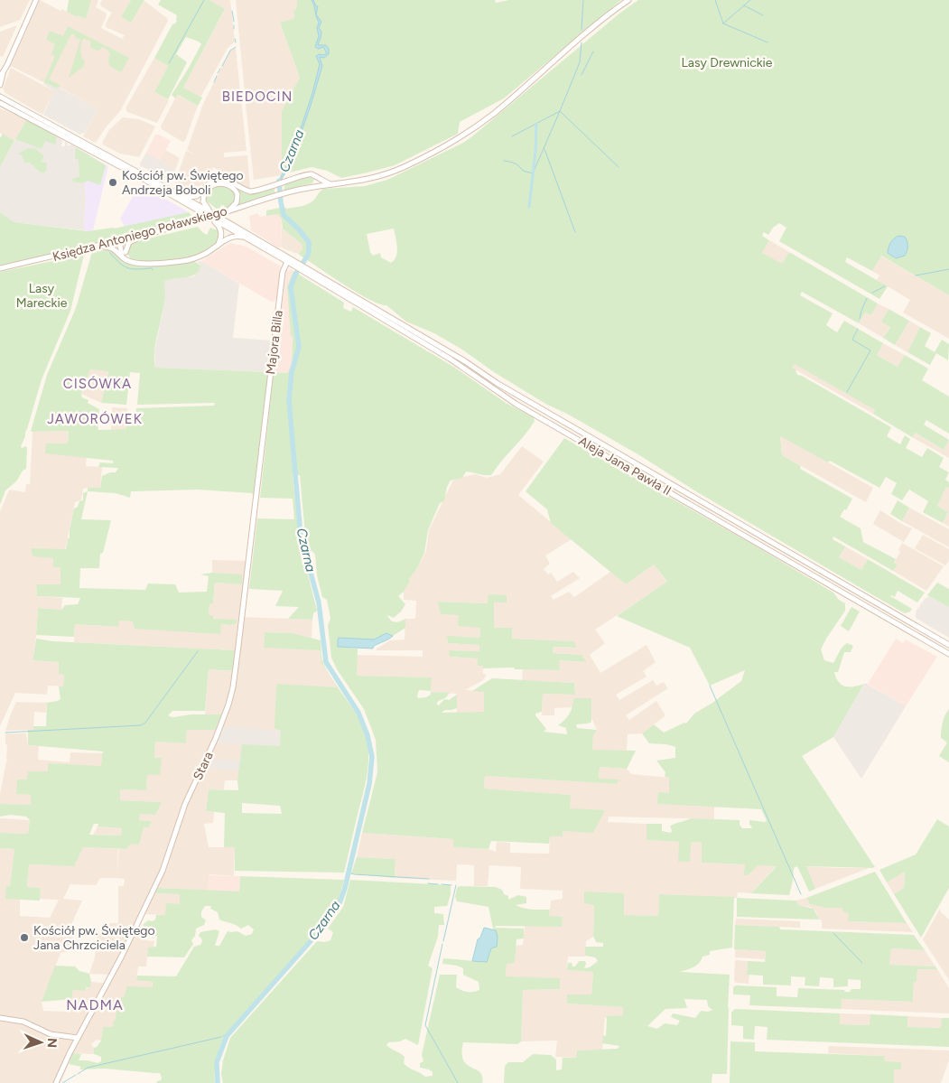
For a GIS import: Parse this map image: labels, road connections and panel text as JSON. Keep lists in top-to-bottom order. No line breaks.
{"streets":{"main road":["Księdza Antoniego Poławskiego","Majora Billa","Aleja Jana Pawła II","Stara"]},"crossings":[["Majora Billa","Stara"]],"districts":["BIEDOCIN","CISÓWKA","JAWORÓWEK","NADMA"],"water":["Czarna"],"parks":["Lasy Drewnickie","Lasy Mareckie"],"places":["Kościół pw. Świętego Andrzeja Boboli","Kościół pw. Świętego Jana Chrzciciela"],"north":"right"}
